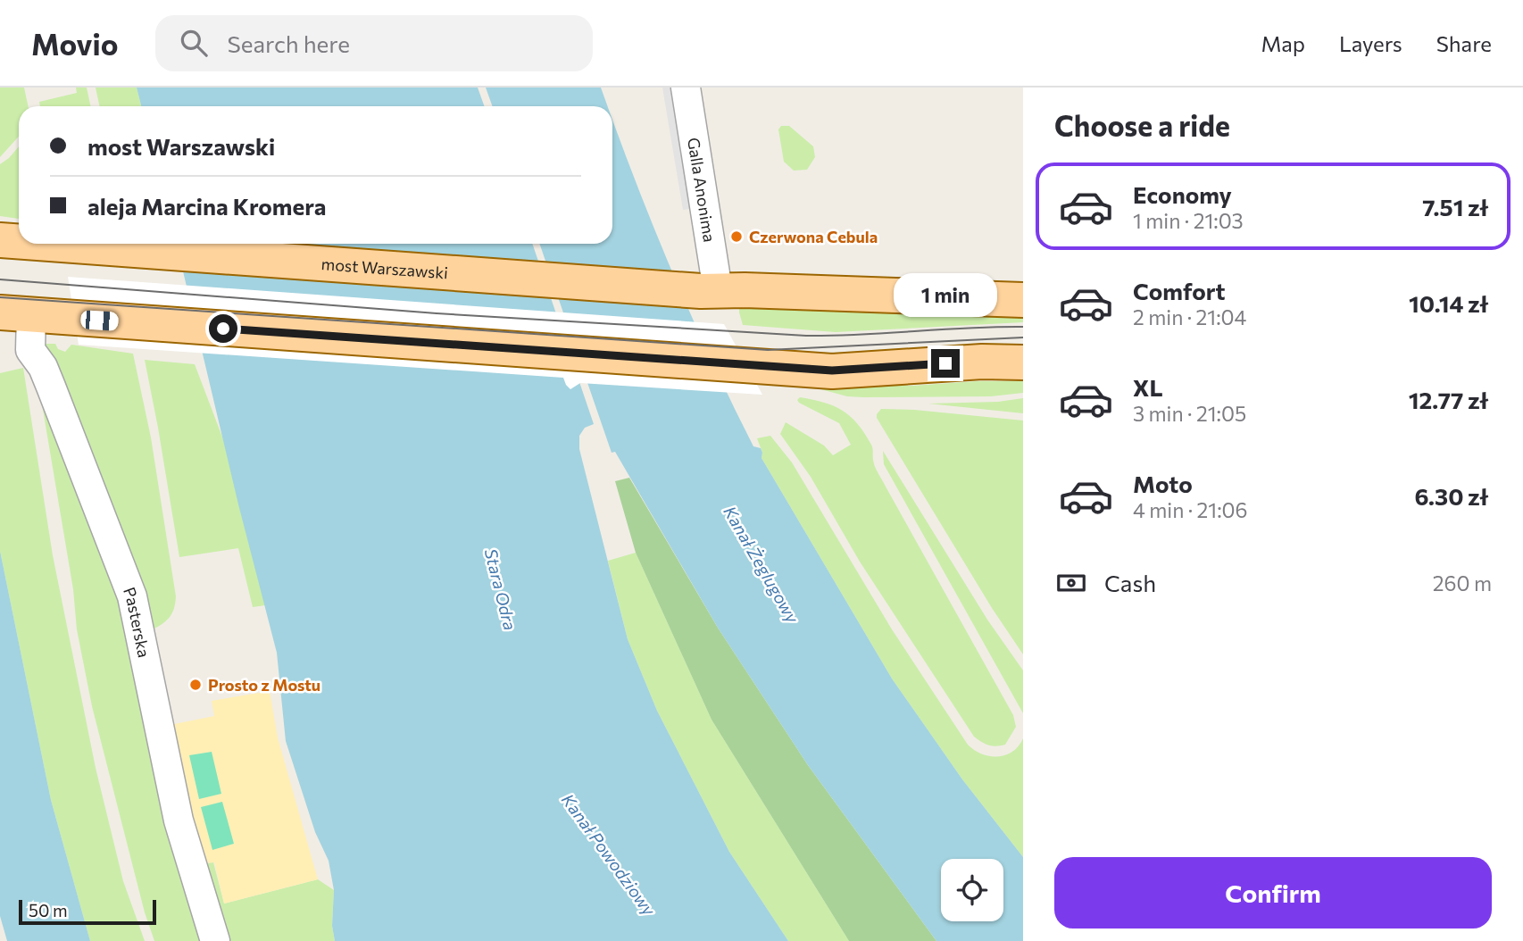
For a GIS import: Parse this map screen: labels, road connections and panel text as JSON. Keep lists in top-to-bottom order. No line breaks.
{"streets":{"main road":["most Warszawski"],"street":["Galla Anonima","Pasterska"]},"crossings":[["Galla Anonima","most Warszawski"]],"water":["Kanał Żeglugowy","Stara Odra","Kanał Powodziowy"],"places":["Czerwona Cebula","Prosto z Mostu"],"scale_bar":"50 m","page":{"header":"Movio","search":"Search here","nav":["Map","Layers","Share"],"heading":"Choose a ride","banner":["most Warszawski","aleja Marcina Kromera"],"list":[{"name":"Economy","note":"1 min · 21:03","value":"7.51 zł"},{"name":"Comfort","note":"2 min · 21:04","value":"10.14 zł"},{"name":"XL","note":"3 min · 21:05","value":"12.77 zł"},{"name":"Moto","note":"4 min · 21:06","value":"6.30 zł"}],"bubble":"1 min","pay":["Cash","260 m"],"buttons":"Confirm","scale":"50 m"}}
